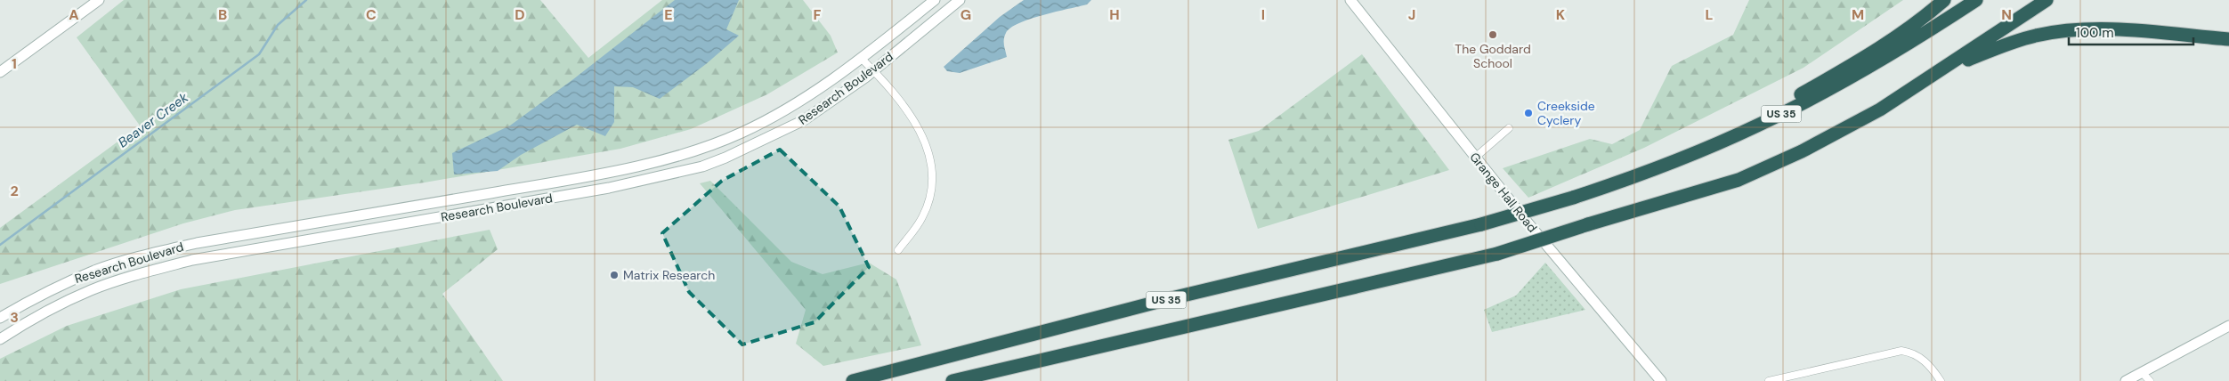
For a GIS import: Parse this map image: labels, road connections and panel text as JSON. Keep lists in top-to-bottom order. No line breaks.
{"streets":{"highway":["US 35"],"main road":["Research Boulevard","Grange Hall Road"]},"water":["Beaver Creek"],"places":["The Goddard School","Creekside Cyclery","Matrix Research"],"scale_bar":"100 m","grid":{"columns":["A","B","C","D","E","F","G","H","I","J","K","L","M","N"],"rows":["1","2","3"]}}
